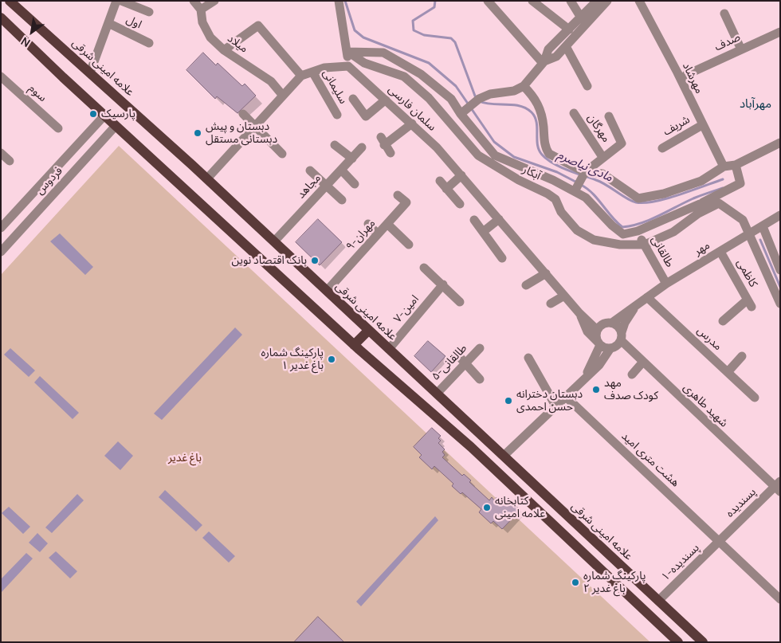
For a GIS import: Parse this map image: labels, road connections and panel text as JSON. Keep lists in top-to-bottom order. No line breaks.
{"streets":{"main road":["علامه امینی شرقی"],"street":["اول","صدف","میلاد","مهرشاد","سلیمانی","سوم","سلمان فارسی","شریف","مهرگان","آبکار","فردوس","مجاهد","۹-مهران","مهر","طالقانی","کاظمی","۷-امین","مدرس","۵-طالقانی","شهید طاهری","هشت متری امید","پسندیده","۱-پسندیده"]},"crossings":[["علامه امینی شرقی","مجاهد"],["علامه امینی شرقی","۹-مهران"],["علامه امینی شرقی","۷-امین"],["علامه امینی شرقی","۵-طالقانی"],["علامه امینی شرقی","۱-پسندیده"],["مهرشاد","شریف"],["سلمان فارسی","مهر"],["سلمان فارسی","شهید طاهری"],["آبکار","طالقانی"],["مهر","طالقانی"],["مهر","کاظمی"],["مهر","مدرس"],["مهر","شهید طاهری"],["شهید طاهری","پسندیده"],["هشت متری امید","پسندیده"],["هشت متری امید","۱-پسندیده"],["پسندیده","۱-پسندیده"]],"districts":["مهرآباد"],"water":["مادی نیاصرم"],"parks":["باغ غدیر"],"places":["پارسیک","دبستان و پیش دبستانی مستقل","بانک اقتصاد نوین","پارکینگ شماره ۱ باغ غدیر","مهد کودک صدف","دبستان دخترانه حسن احمدی","کتابخانه علامه امینی","پارکینگ شماره ۲ باغ غدیر"],"north":"bottom left"}
